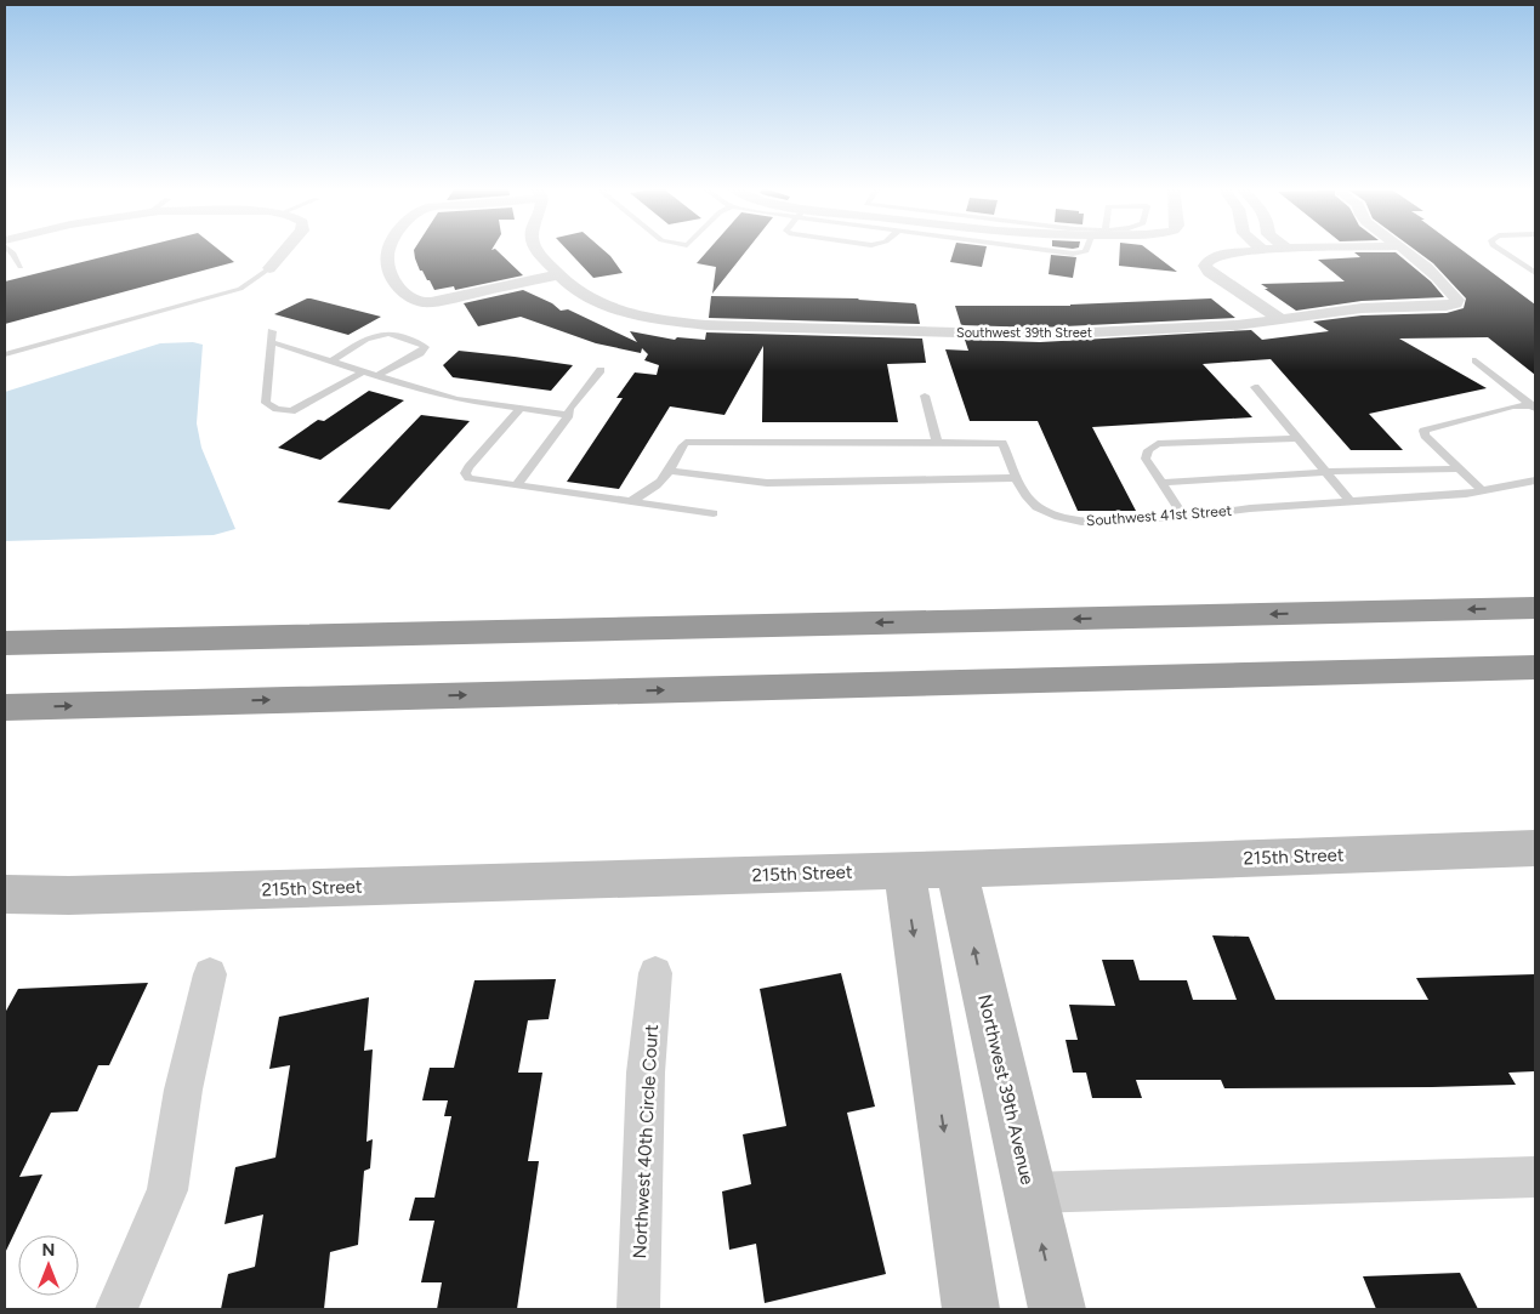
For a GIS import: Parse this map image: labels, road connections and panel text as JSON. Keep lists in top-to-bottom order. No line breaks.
{"streets":{"street":["Southwest 39th Street","215th Street","Northwest 39th Avenue","Northwest 40th Circle Court"],"lane":["Southwest 41st Street"]},"crossings":[["215th Street","Northwest 39th Avenue"]],"north":"top"}
